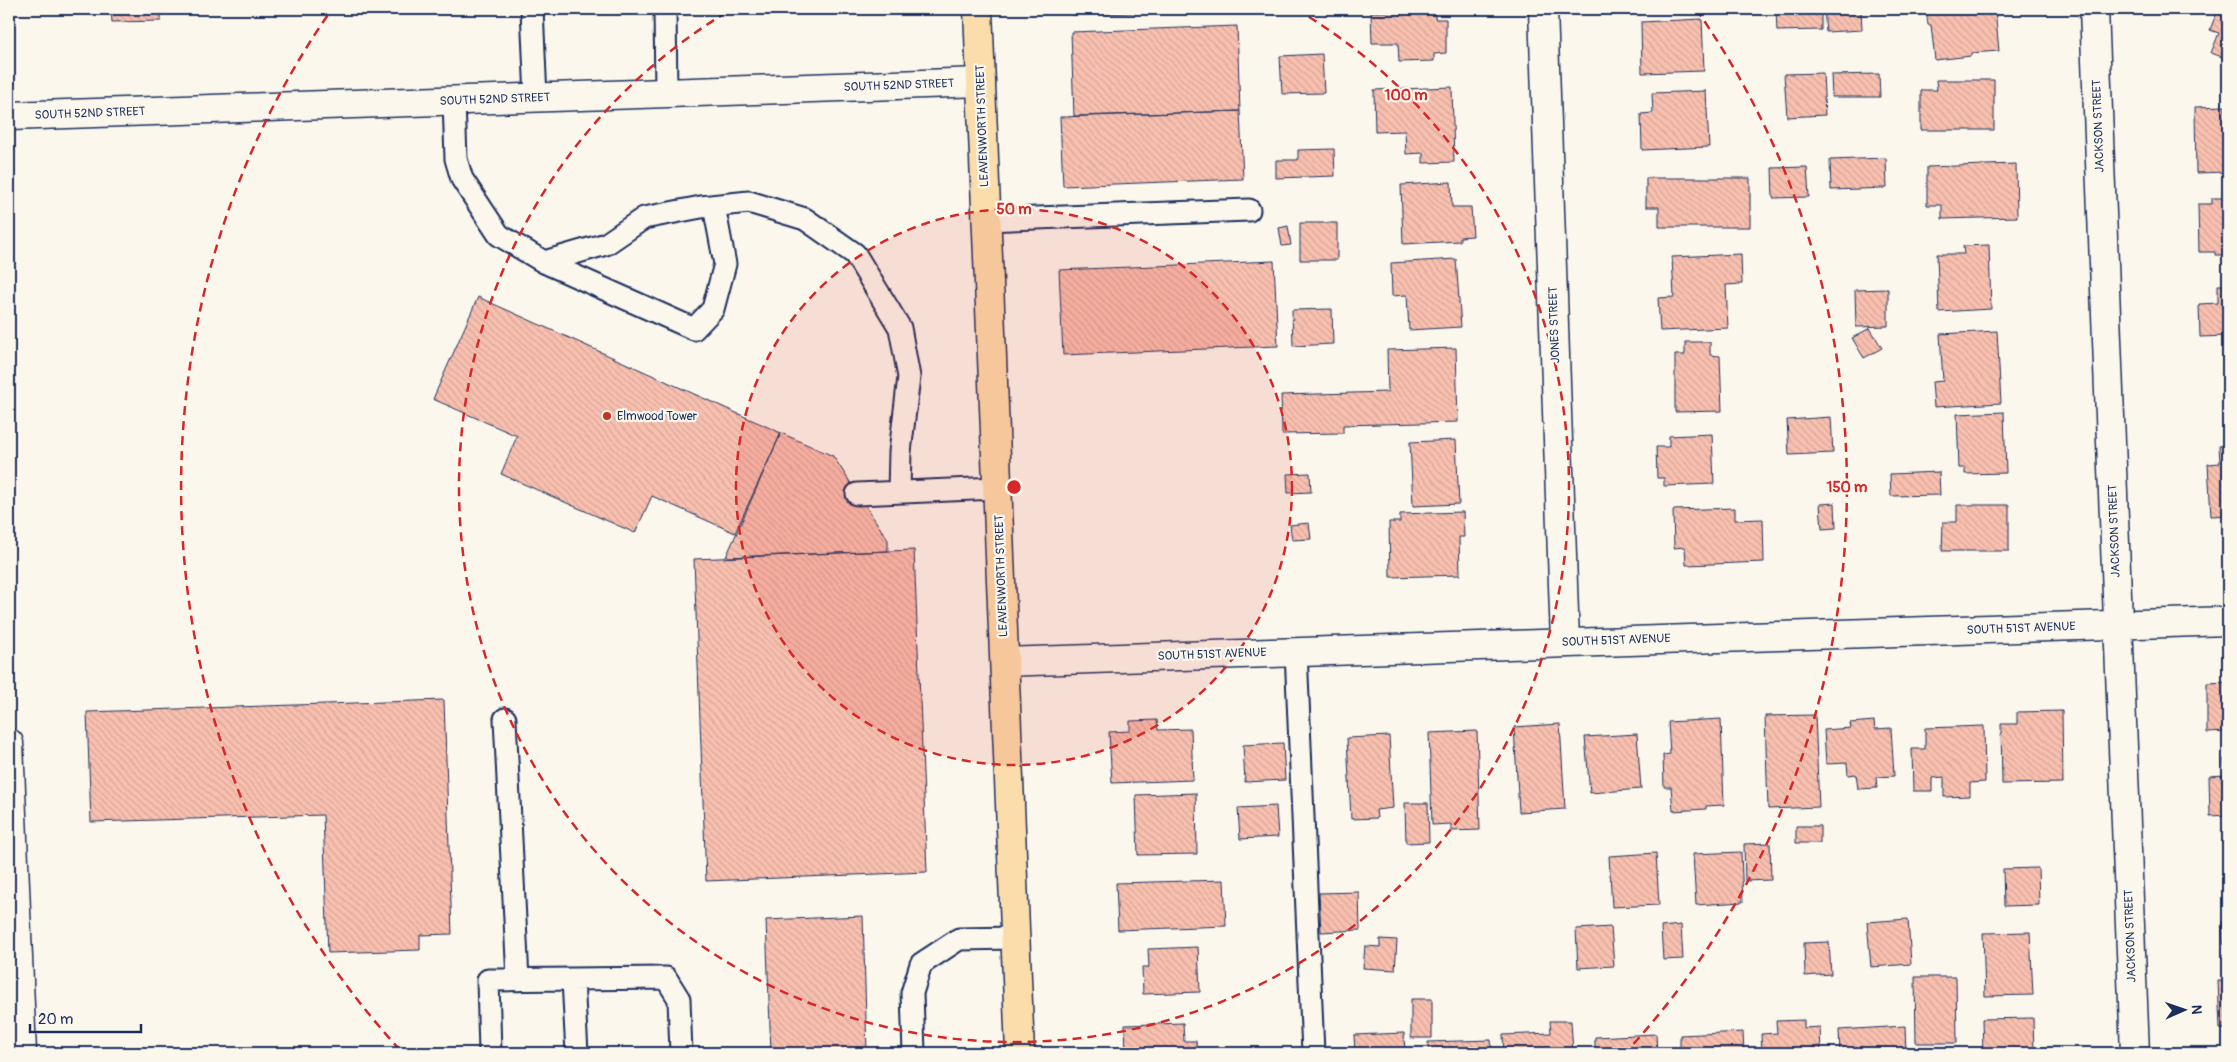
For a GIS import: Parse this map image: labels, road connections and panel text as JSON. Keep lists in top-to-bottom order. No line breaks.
{"streets":{"main road":["LEAVENWORTH STREET"],"street":["SOUTH 52ND STREET","JACKSON STREET","JONES STREET","SOUTH 51ST AVENUE"]},"crossings":[["SOUTH 52ND STREET","LEAVENWORTH STREET"],["LEAVENWORTH STREET","SOUTH 51ST AVENUE"],["JACKSON STREET","SOUTH 51ST AVENUE"],["JONES STREET","SOUTH 51ST AVENUE"]],"places":["Elmwood Tower"],"scale_bar":"20 m","north":"right","rings":["100 m","50 m","150 m"]}
